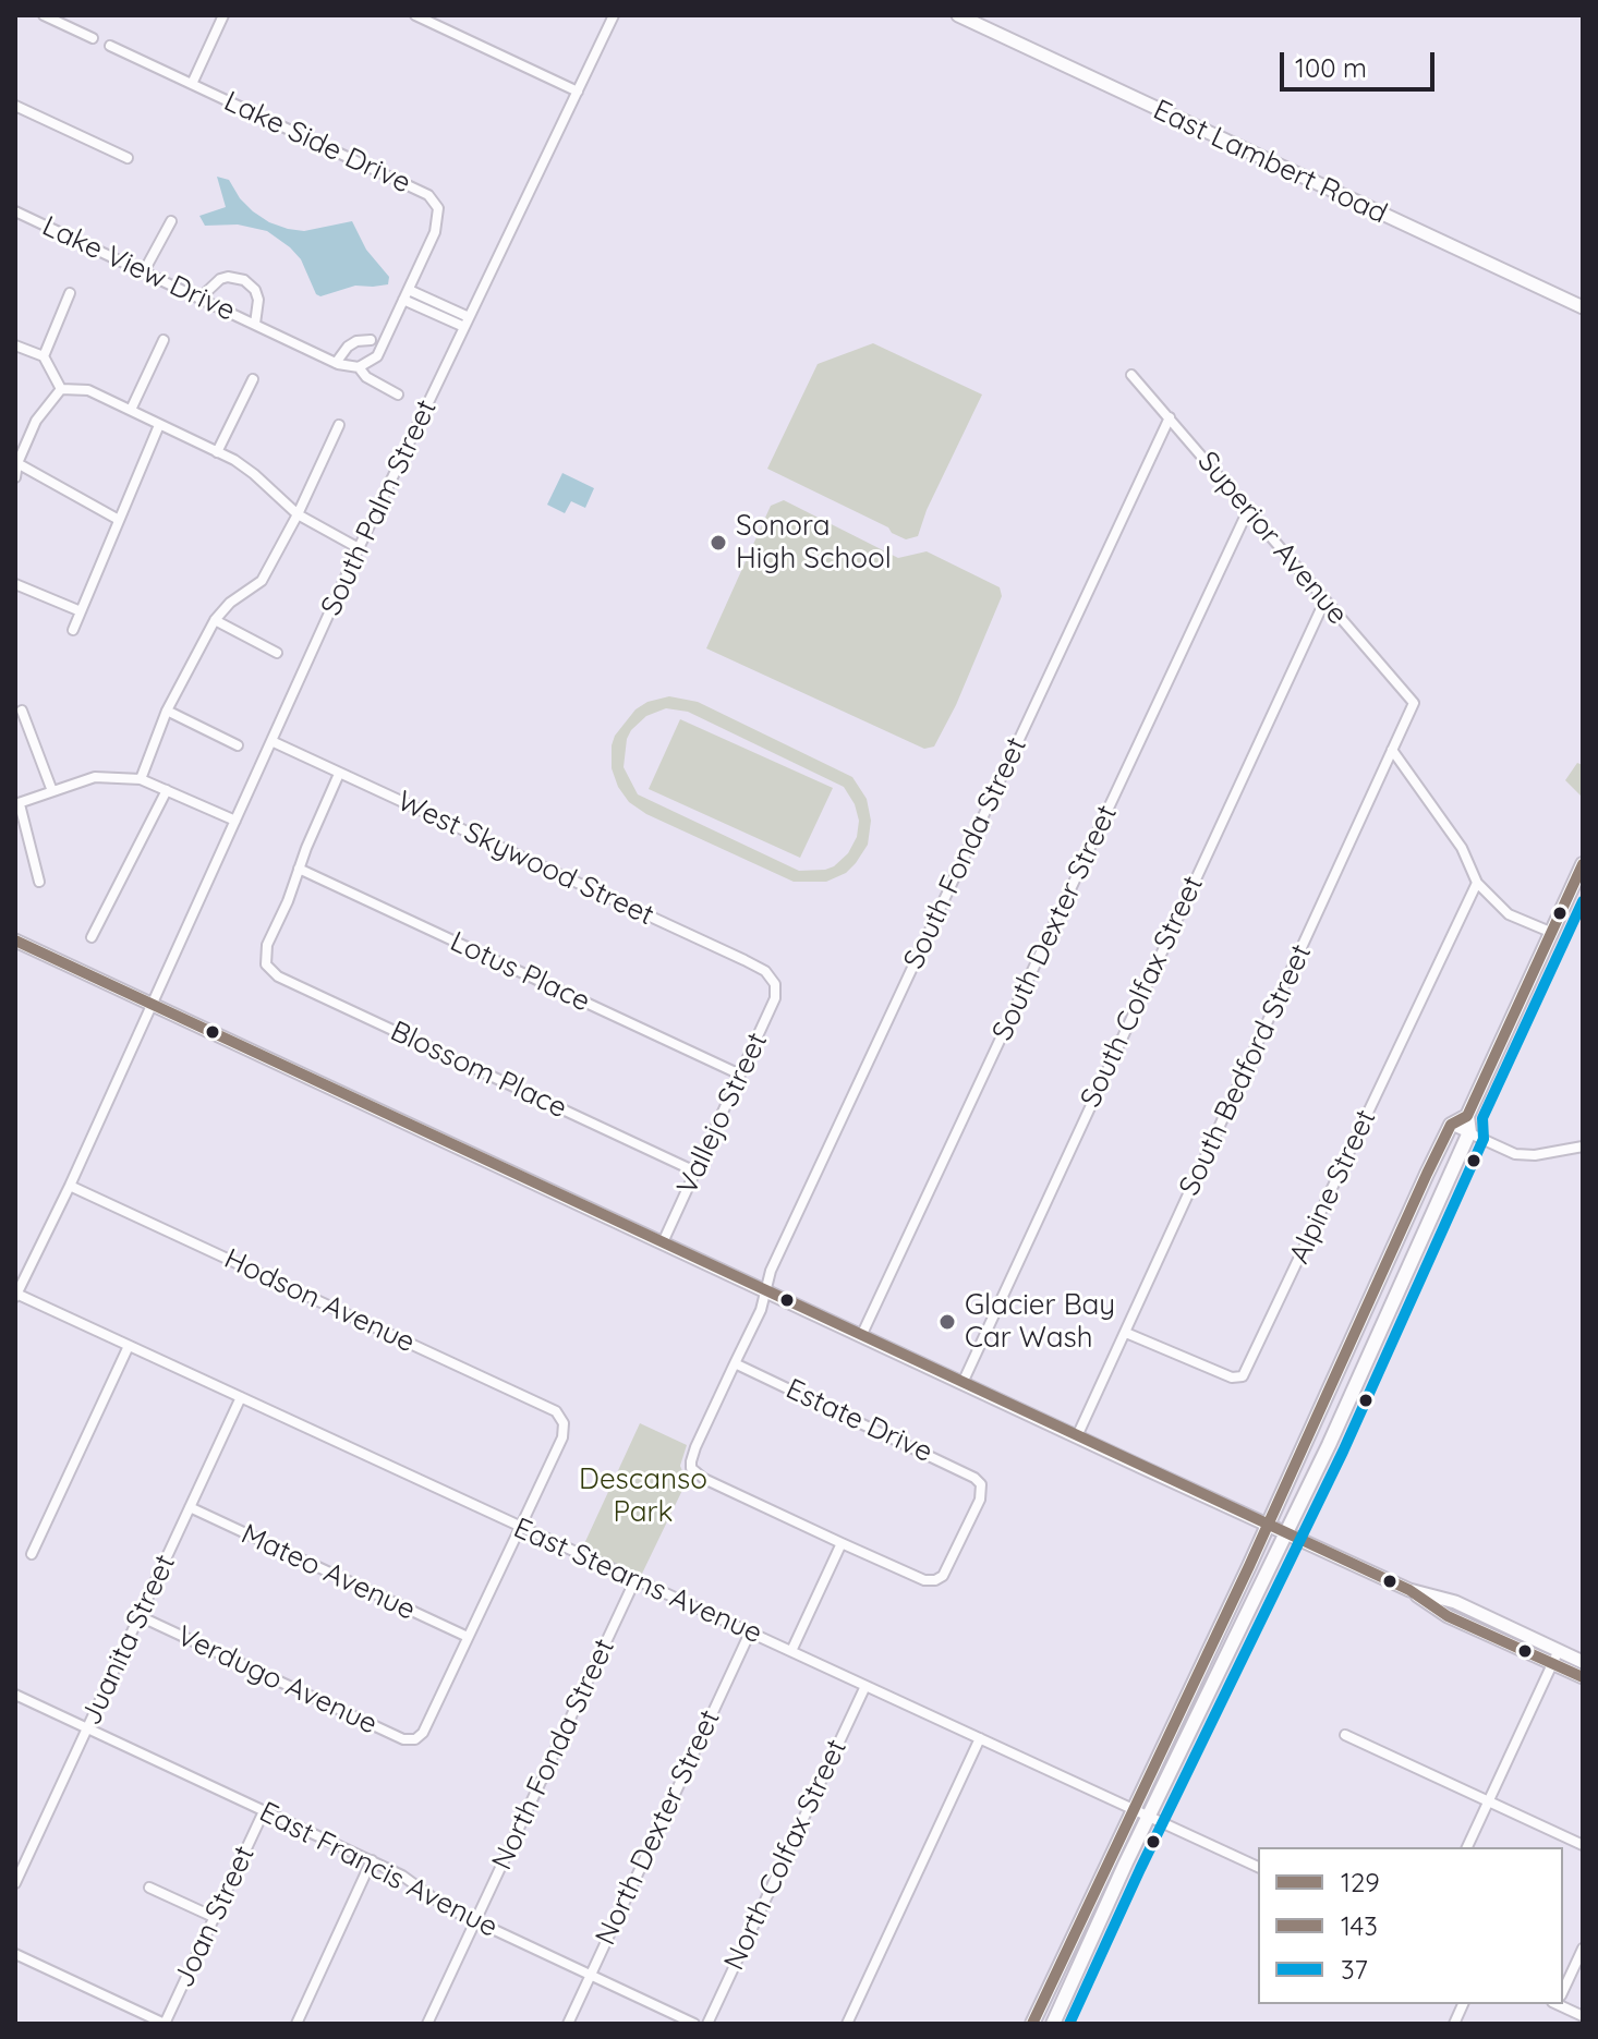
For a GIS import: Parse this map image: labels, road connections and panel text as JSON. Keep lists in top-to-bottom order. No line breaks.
{"streets":{"main road":["East Lambert Road"],"street":["Lake Side Drive","Lake View Drive","South Palm Street","Superior Avenue","South Fonda Street","West Skywood Street","South Dexter Street","Lotus Place","South Colfax Street","Blossom Place","South Bedford Street","Vallejo Street","Alpine Street","Hodson Avenue","Estate Drive","Mateo Avenue","East Stearns Avenue","Juanita Street","Verdugo Avenue","North Fonda Street","North Dexter Street","North Colfax Street","East Francis Avenue","Joan Street"]},"crossings":[["South Palm Street","West Skywood Street"],["South Palm Street","Hodson Avenue"],["South Palm Street","East Stearns Avenue"],["Superior Avenue","South Fonda Street"],["Superior Avenue","South Dexter Street"],["Superior Avenue","South Colfax Street"],["Superior Avenue","South Bedford Street"],["West Skywood Street","Vallejo Street"],["Lotus Place","Blossom Place"],["Lotus Place","Vallejo Street"],["Blossom Place","Vallejo Street"],["South Bedford Street","Alpine Street"],["Hodson Avenue","East Stearns Avenue"],["Mateo Avenue","Juanita Street"],["Mateo Avenue","Verdugo Avenue"],["East Stearns Avenue","Juanita Street"],["East Stearns Avenue","North Fonda Street"],["East Stearns Avenue","North Dexter Street"],["East Stearns Avenue","North Colfax Street"],["Juanita Street","Verdugo Avenue"],["Juanita Street","East Francis Avenue"],["North Fonda Street","East Francis Avenue"],["North Dexter Street","East Francis Avenue"],["East Francis Avenue","Joan Street"]],"parks":["Descanso Park"],"places":["Sonora High School","Glacier Bay Car Wash"],"lines":["transit line 143","transit line 37","transit line 129"],"legend":["129","143","37"],"scale_bar":"100 m"}
